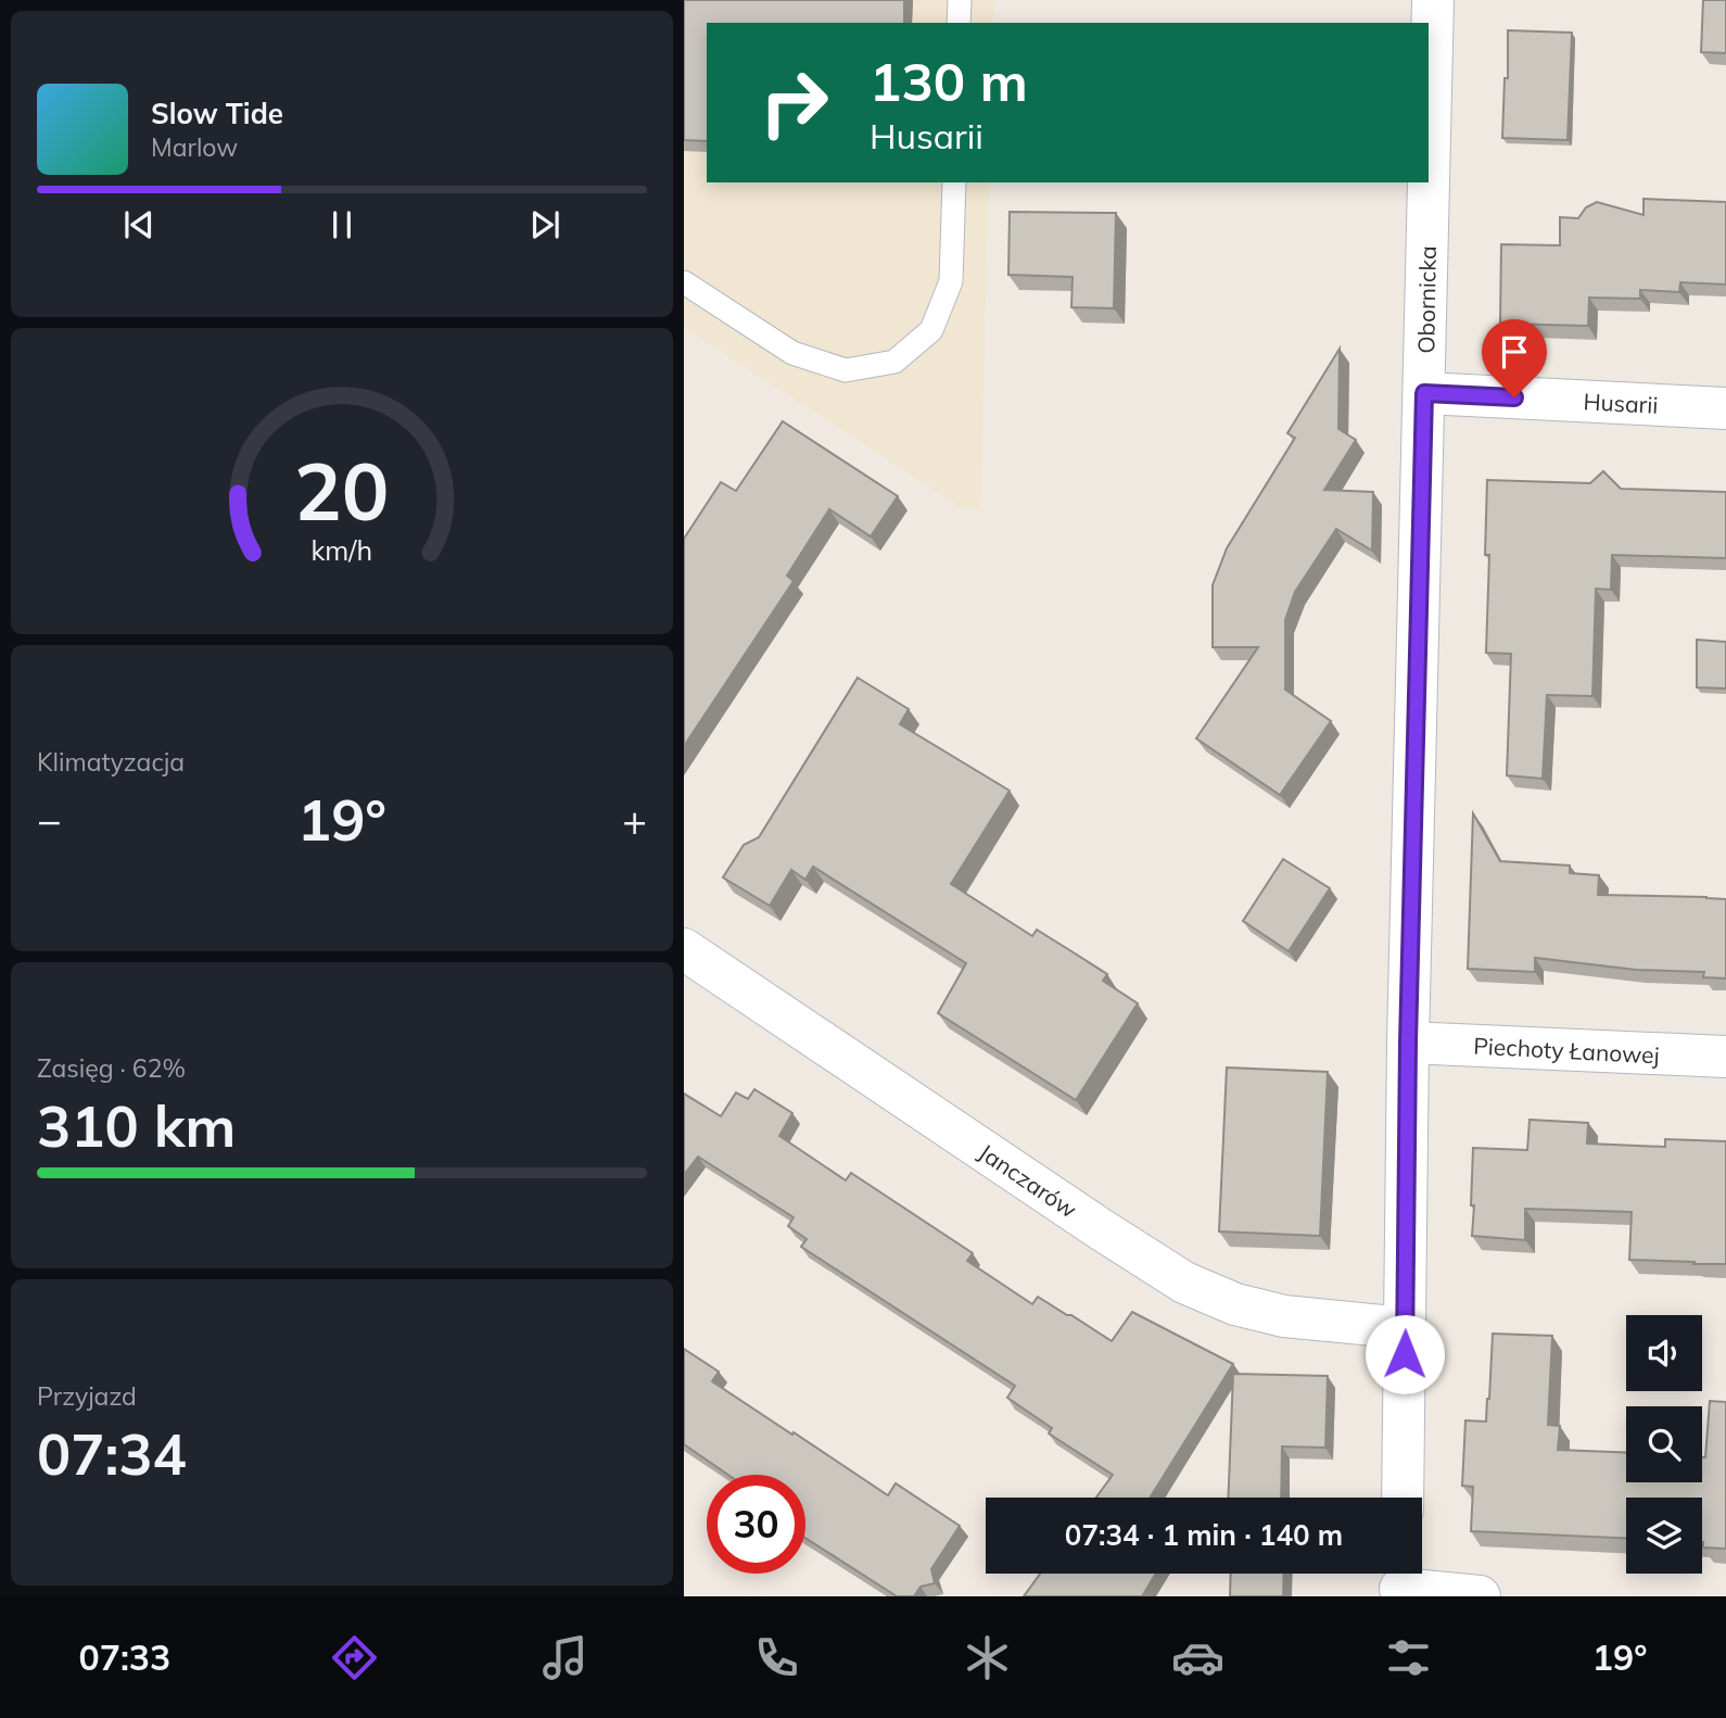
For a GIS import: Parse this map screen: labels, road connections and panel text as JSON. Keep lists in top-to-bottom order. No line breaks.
{"streets":{"street":["Obornicka","Husarii","Piechoty Łanowej","Janczarów"]},"crossings":[["Obornicka","Husarii"],["Obornicka","Piechoty Łanowej"],["Obornicka","Janczarów"]],"page":{"turn":["130 m","Husarii"],"song":["Slow Tide","Marlow"],"tile":["Klimatyzacja",["Zasięg · 62%","310 km"],["Przyjazd","07:34"]],"heat":["−","19°","+"],"limit":"30","trip":"07:34 · 1 min · 140 m","tabs":["07:33","19°"],"gauge":["20","km/h"]}}
